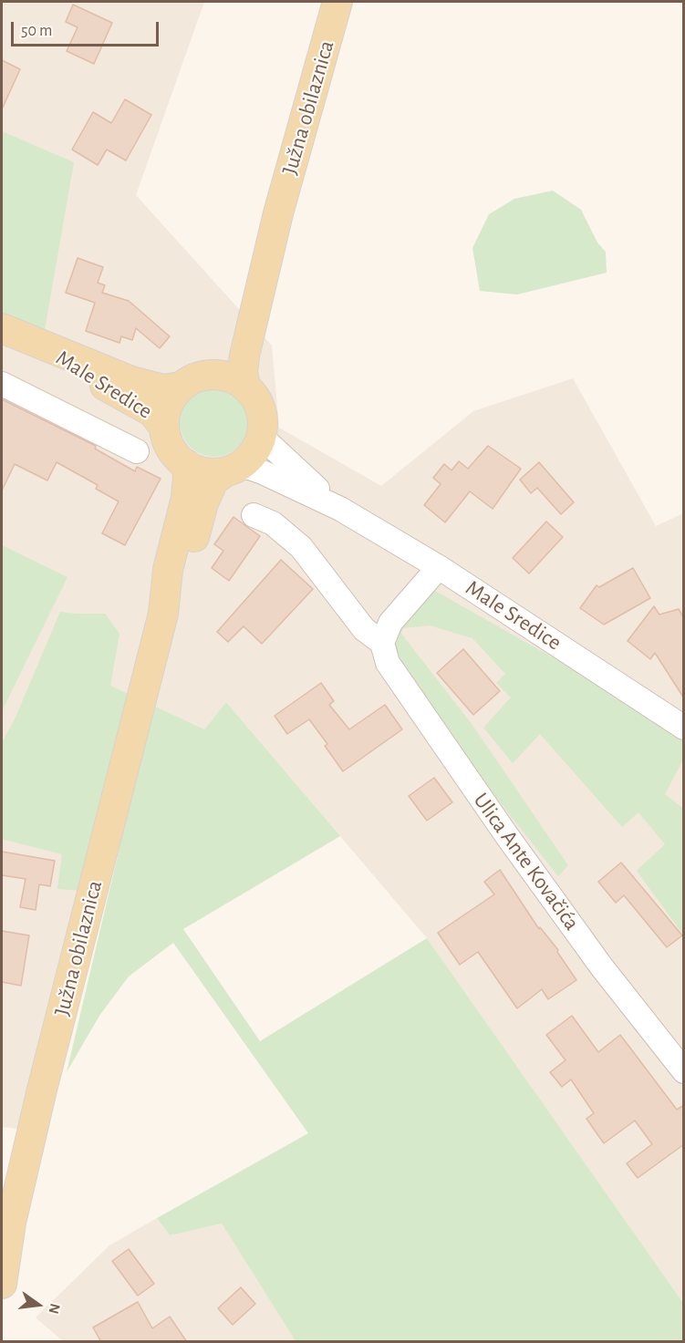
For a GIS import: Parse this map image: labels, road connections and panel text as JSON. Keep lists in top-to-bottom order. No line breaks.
{"streets":{"main road":["Južna obilaznica","Male Sredice"],"street":["Ulica Ante Kovačića"]},"crossings":[["Južna obilaznica","Male Sredice"]],"scale_bar":"50 m","north":"right"}
